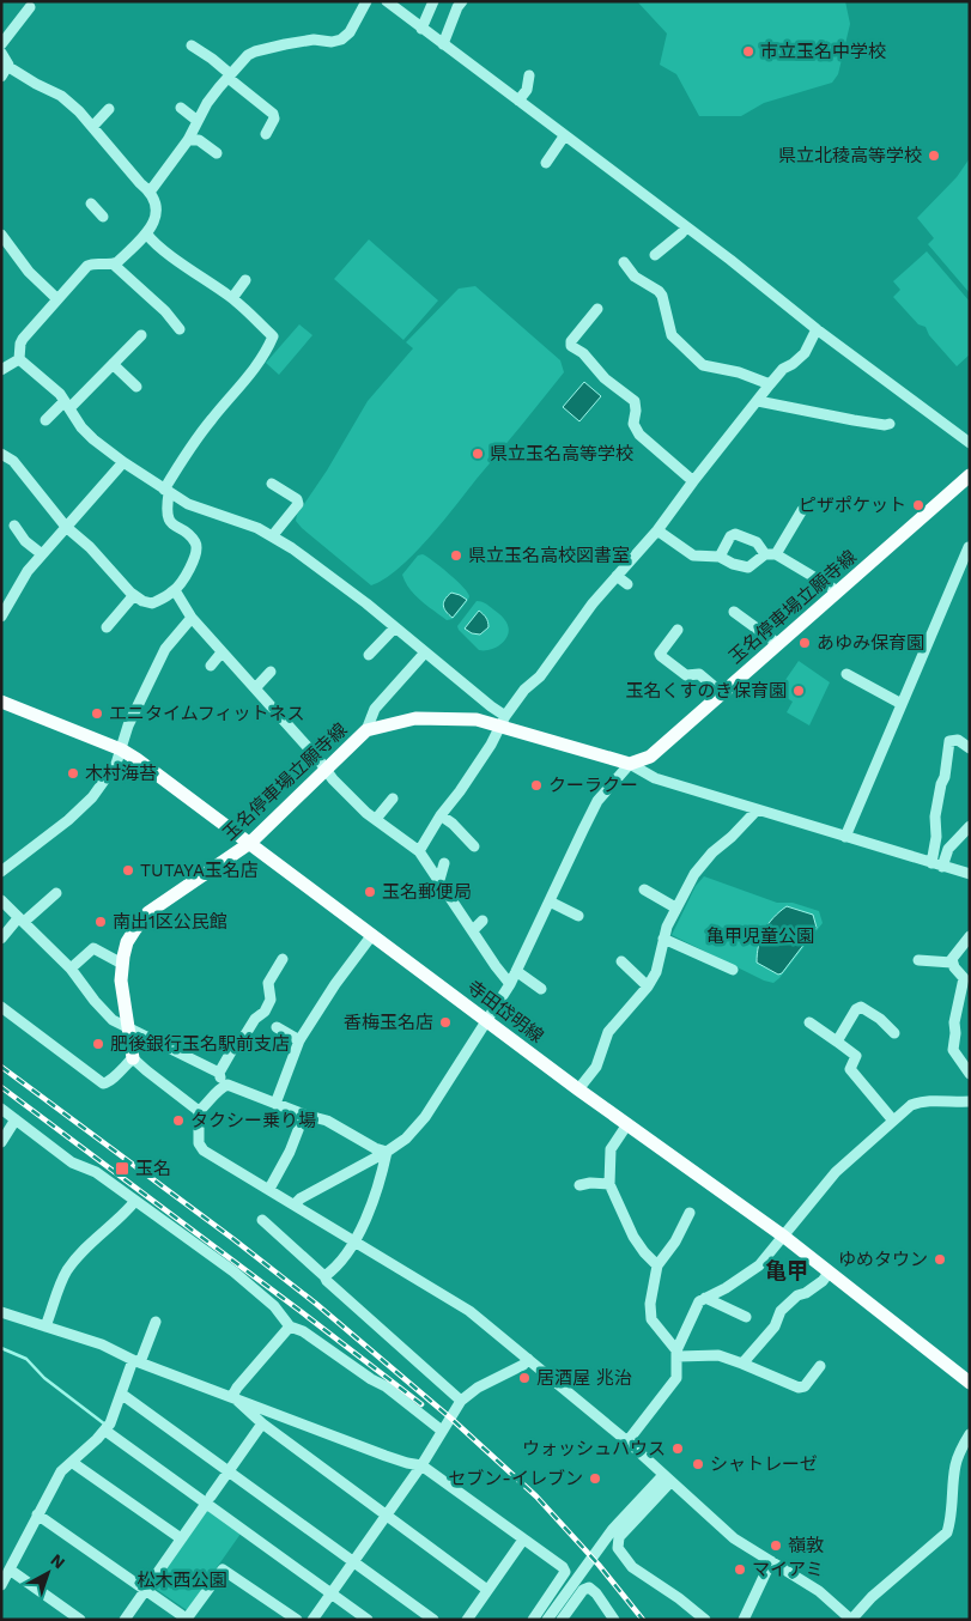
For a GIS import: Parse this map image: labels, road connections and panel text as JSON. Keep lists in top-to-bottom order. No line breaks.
{"streets":{"main road":["玉名停車場立願寺線","寺田岱明線"]},"crossings":[["玉名停車場立願寺線","寺田岱明線"]],"districts":["亀甲"],"parks":["亀甲児童公園","松木西公園"],"places":{"other":["市立玉名中学校","県立北稜高等学校","県立玉名高等学校","ピザポケット","県立玉名高校図書室","あゆみ保育園","玉名くすのき保育園","エニタイムフィットネス","木村海苔","クーラクー","TUTAYA玉名店","玉名郵便局","南出1区公民館","香梅玉名店","肥後銀行玉名駅前支店","タクシー乗り場","ゆめタウン","居酒屋 兆治","ウォッシュハウス","シャトレーゼ","セブン-イレブン","嶺敦","マイアミ"],"transit":["玉名"]},"north":"top right"}
